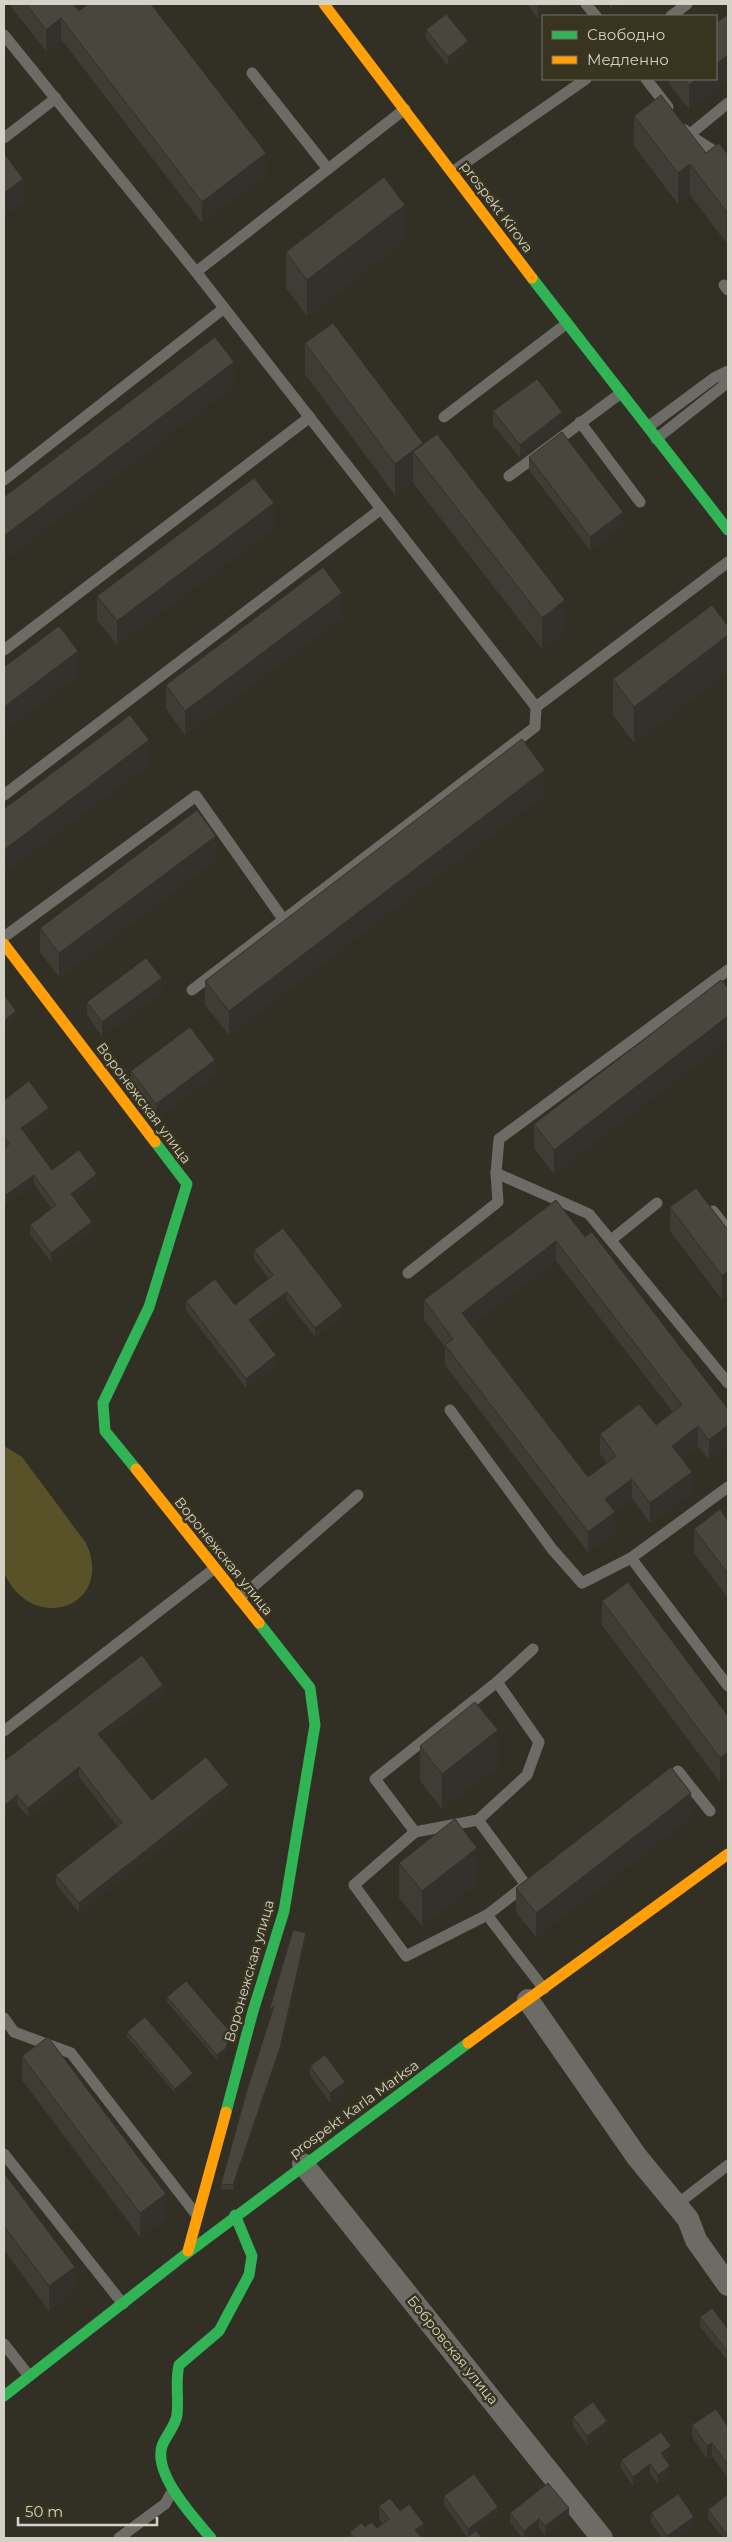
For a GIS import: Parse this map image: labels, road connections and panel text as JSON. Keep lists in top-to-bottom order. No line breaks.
{"streets":{"street":["prospekt Kirova","Воронежская улица","prospekt Karla Marksa","Бобровская улица"]},"crossings":[["Воронежская улица","prospekt Karla Marksa"],["prospekt Karla Marksa","Бобровская улица"]],"legend":["Свободно","Медленно"],"scale_bar":"50 m"}
